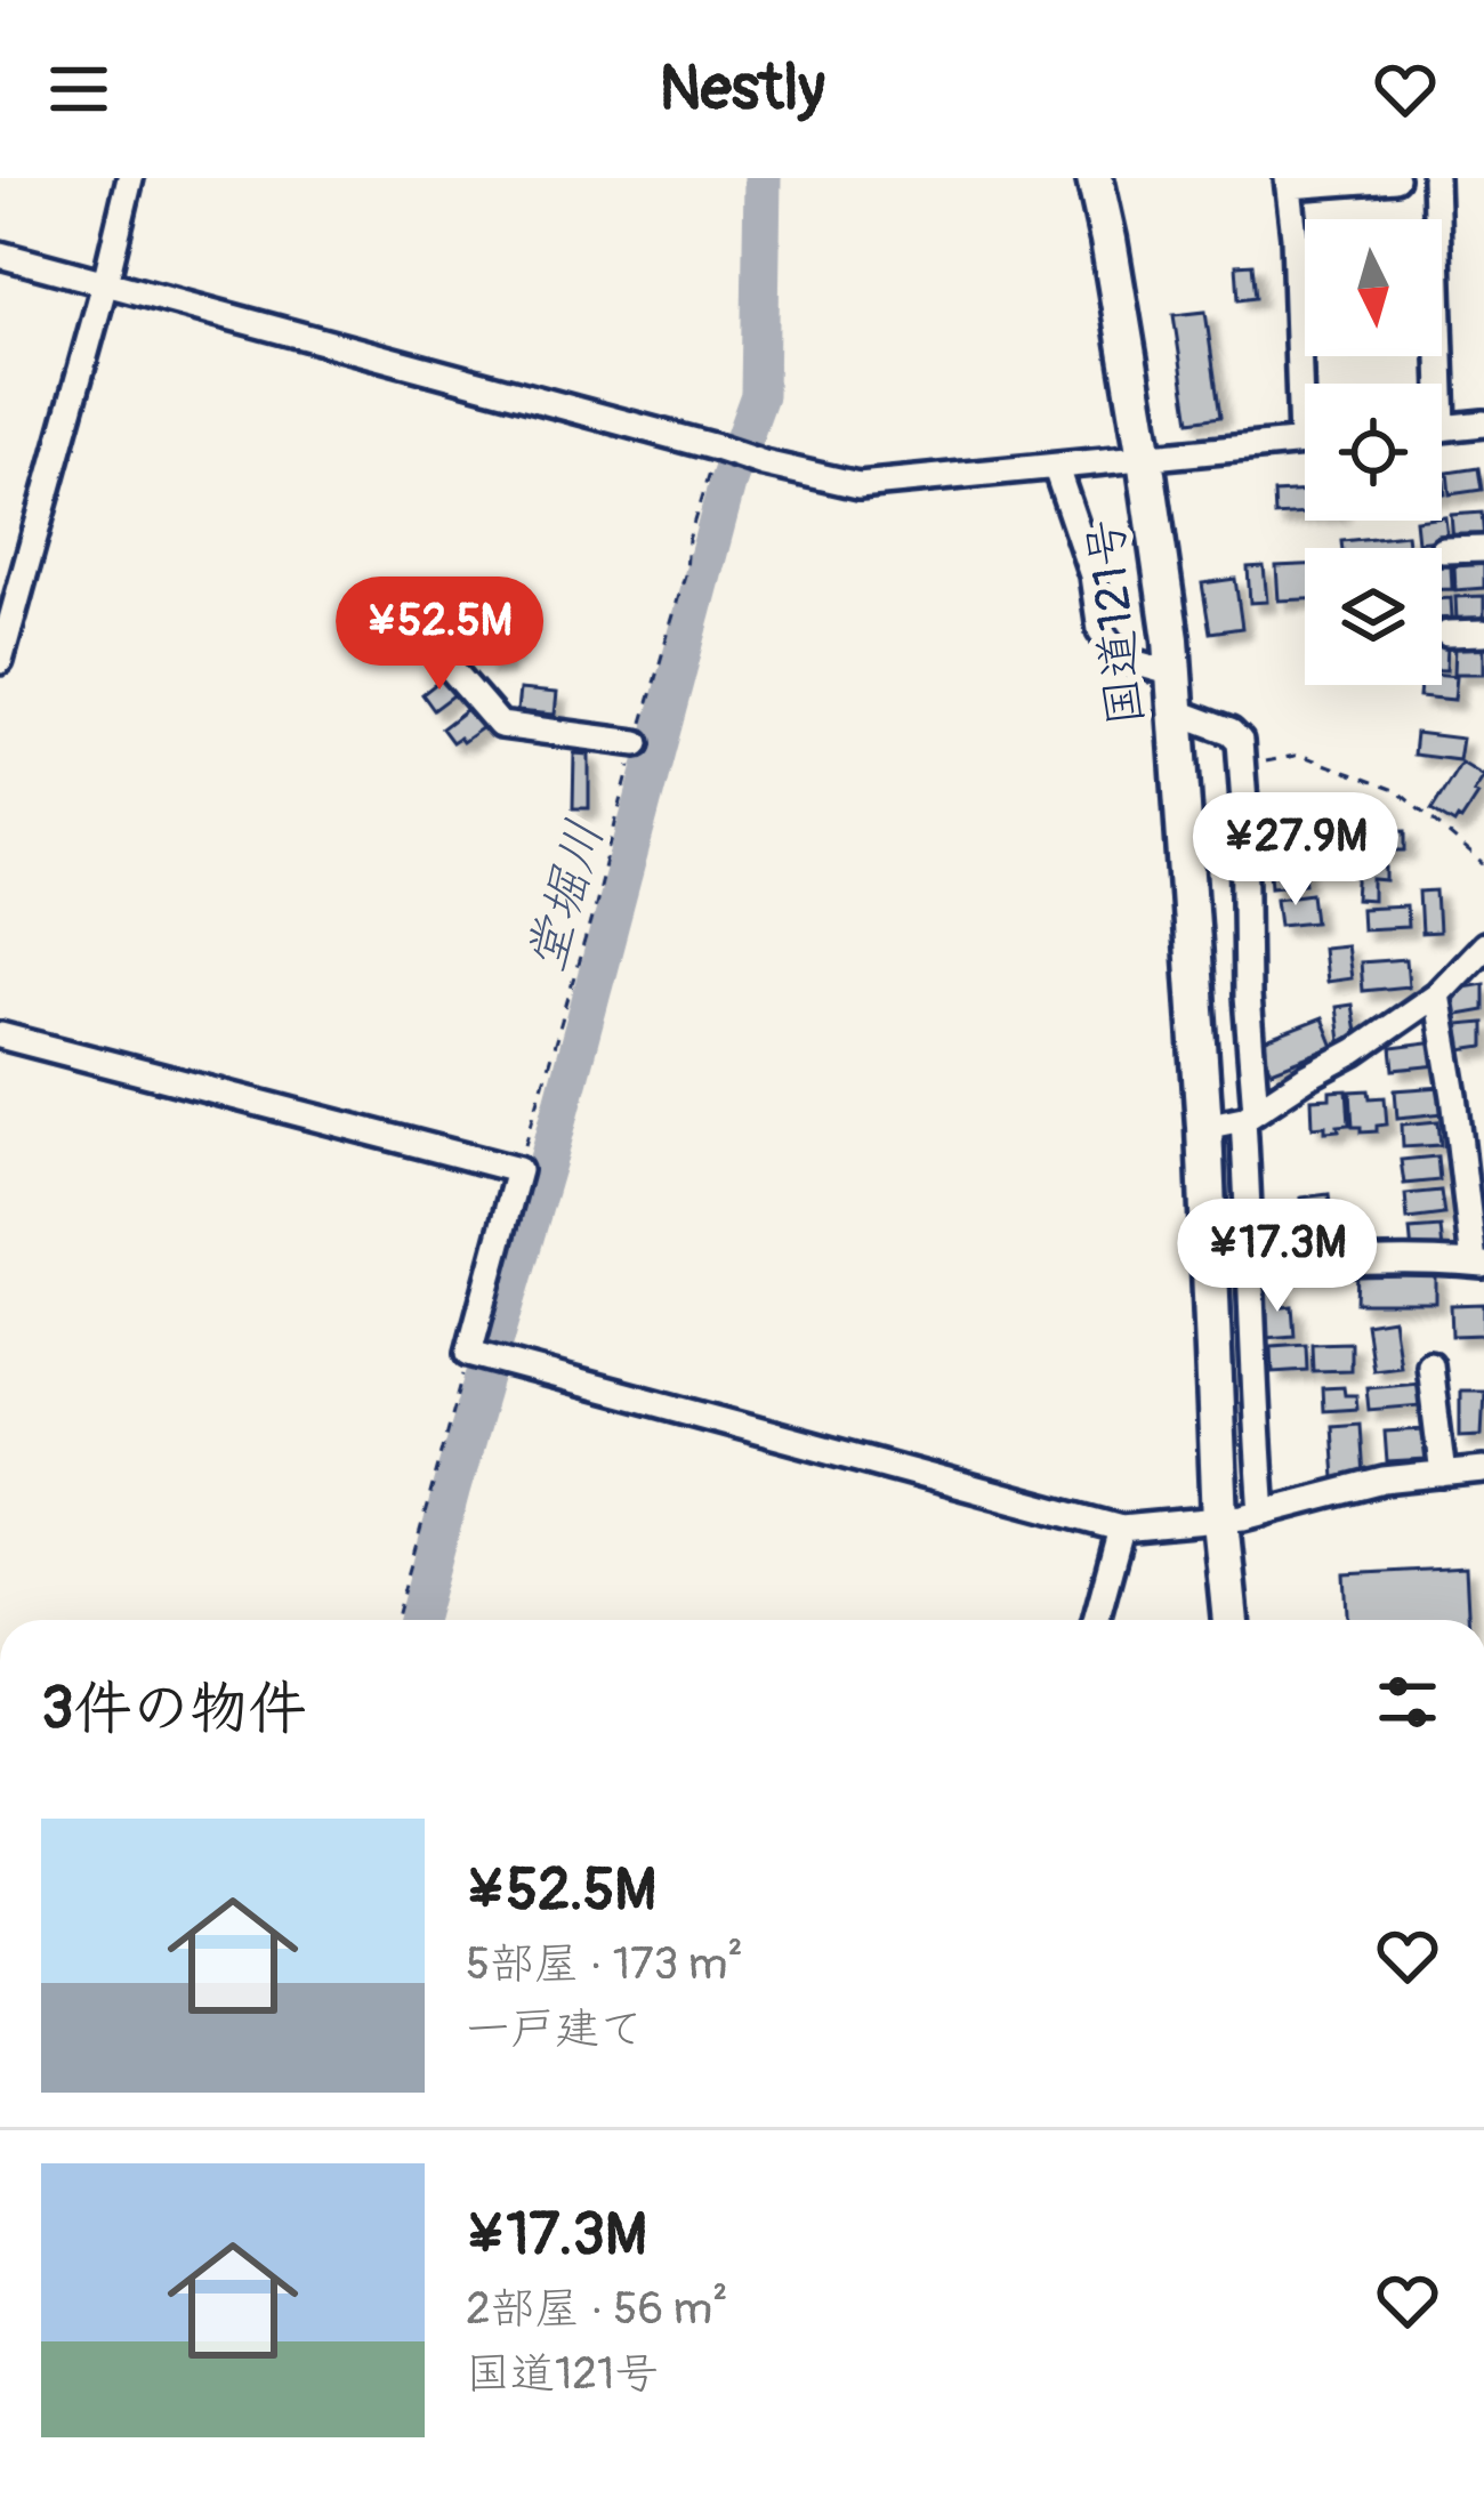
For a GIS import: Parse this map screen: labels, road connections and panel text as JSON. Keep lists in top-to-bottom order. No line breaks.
{"streets":{"highway":["国道121号"]},"water":["堂堀川"],"north":"bottom","page":{"header":"Nestly","price":["¥52.5M","¥27.9M","¥17.3M"],"heading":"3件の物件","list":[{"name":"¥52.5M","note":"5部屋 · 173 m² · 一戸建て"},{"name":"¥17.3M","note":"2部屋 · 56 m² · 国道121号"}]}}
